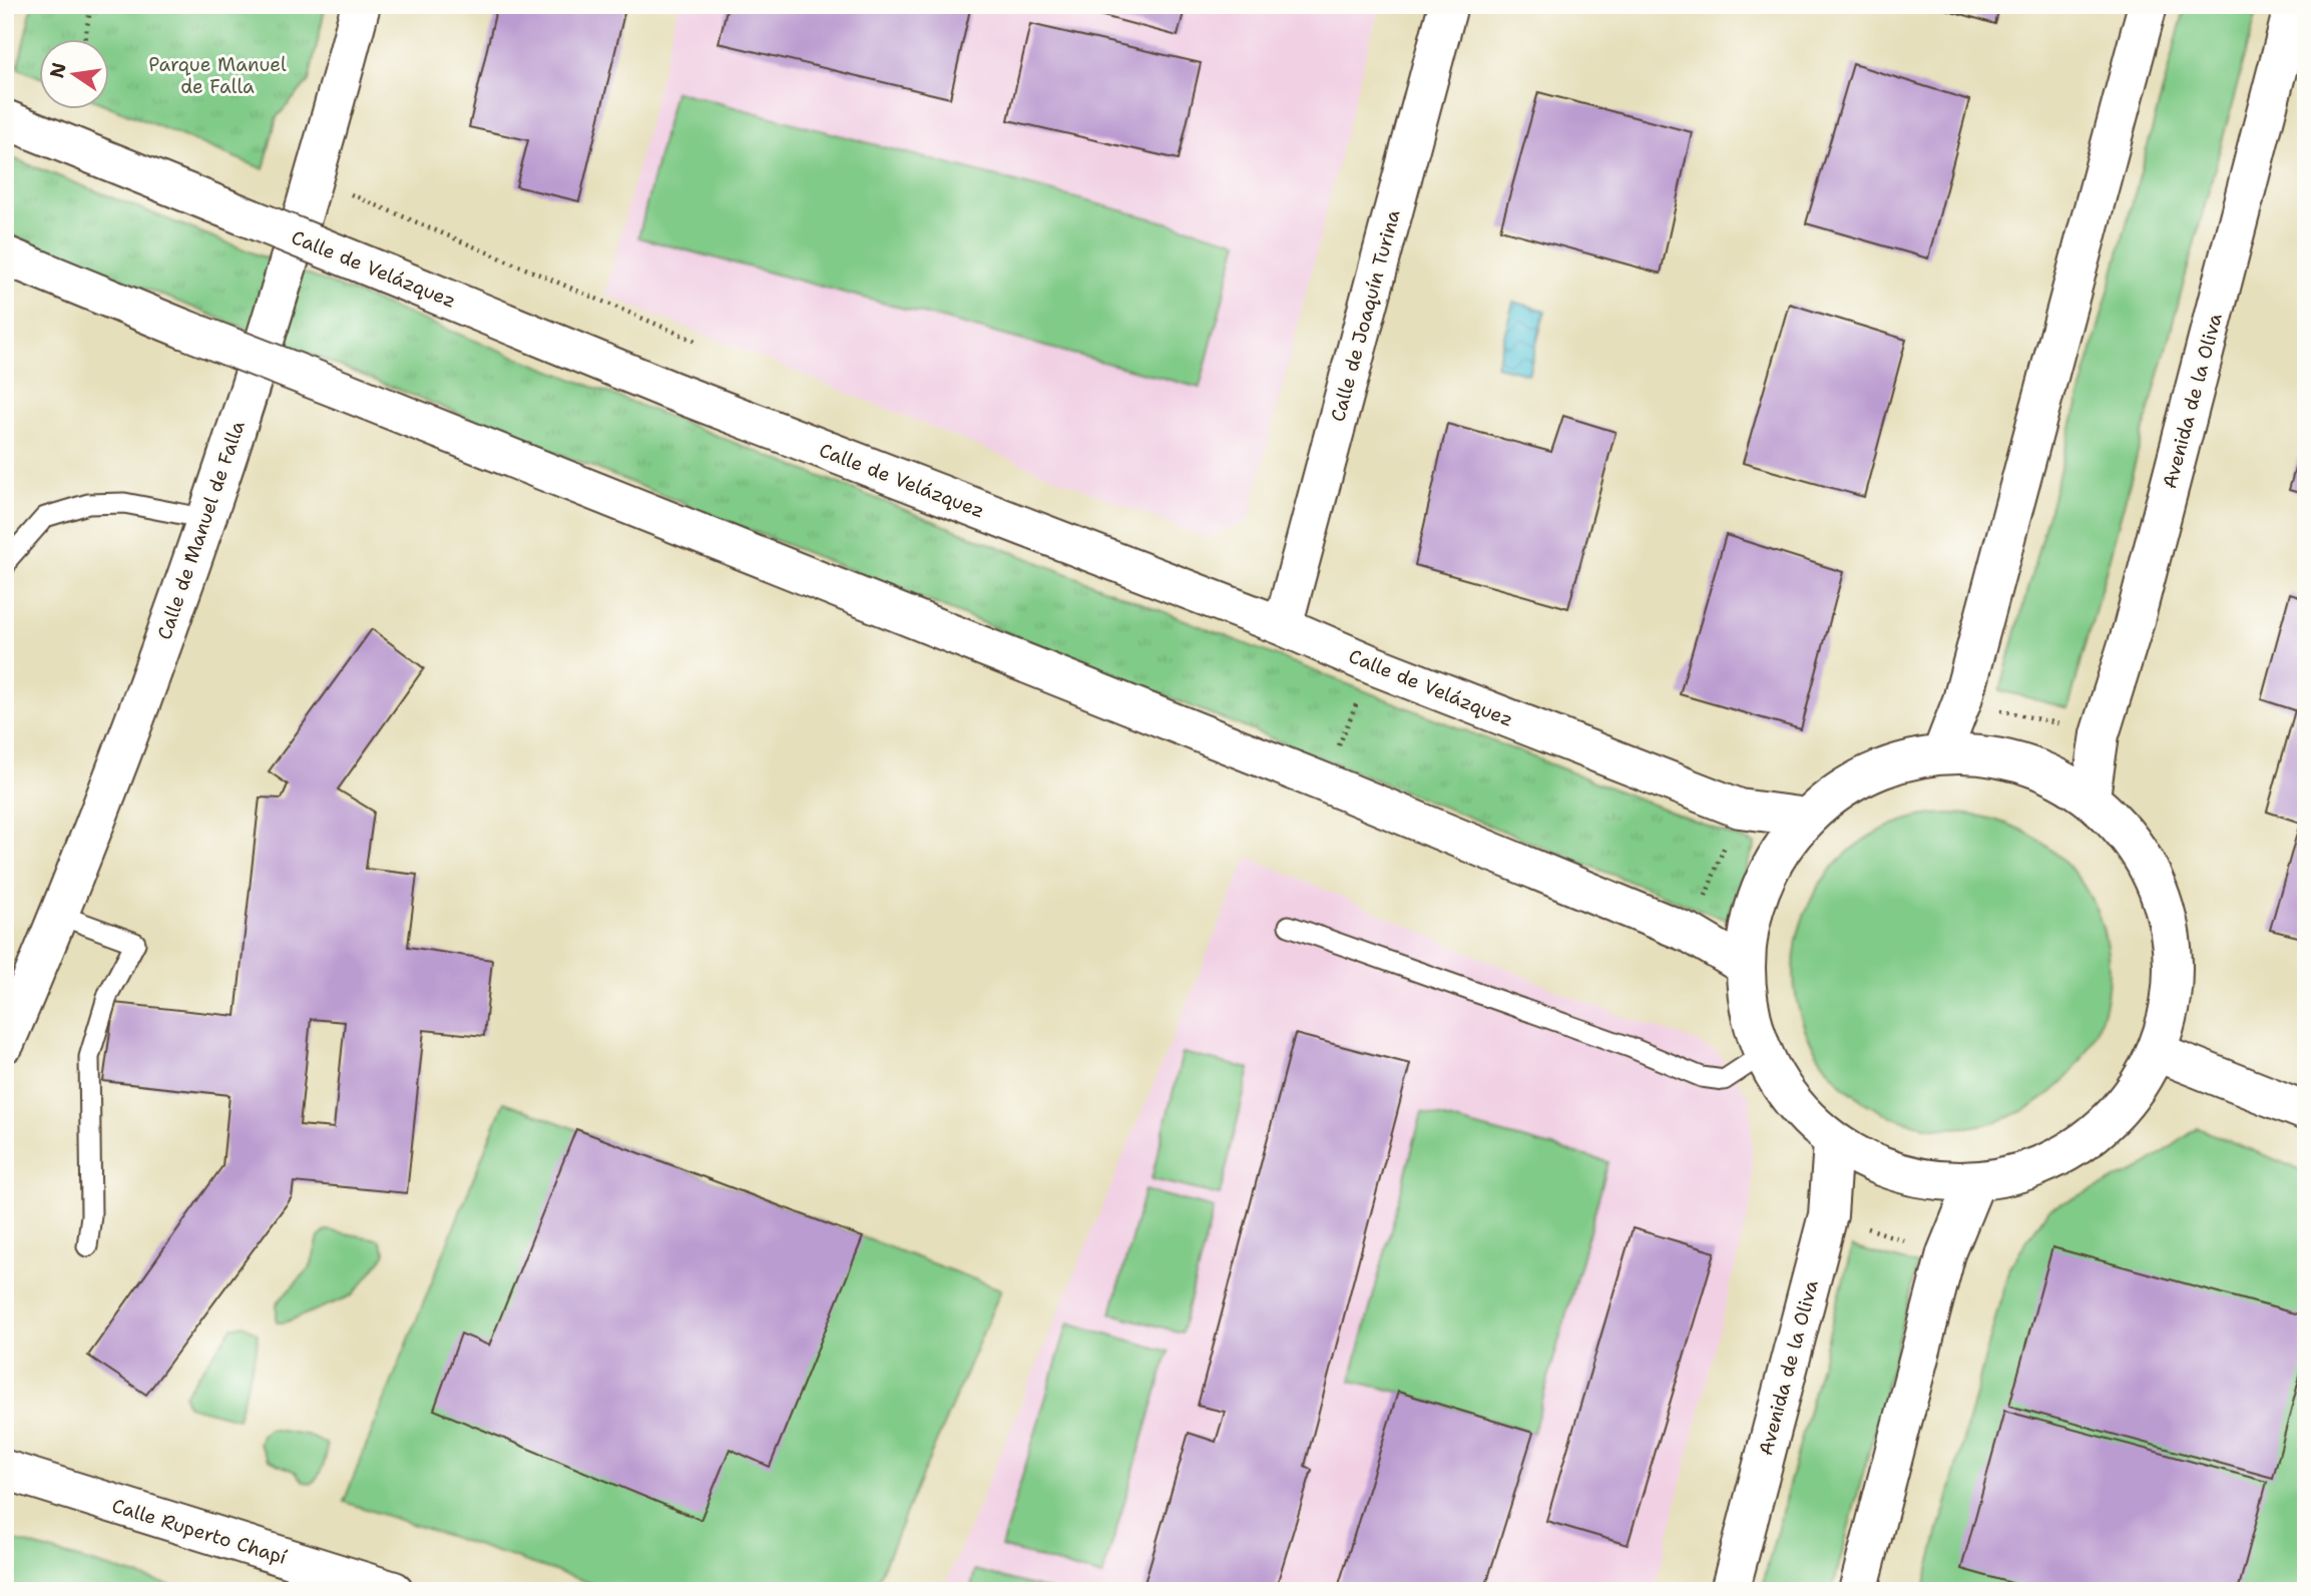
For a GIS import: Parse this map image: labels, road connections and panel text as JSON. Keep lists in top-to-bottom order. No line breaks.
{"streets":{"street":["Calle de Velázquez","Calle de Joaquín Turina","Avenida de la Oliva","Calle de Manuel de Falla","Calle Ruperto Chapí"]},"crossings":[["Calle de Velázquez","Calle de Joaquín Turina"]],"parks":["Parque Manuel de Falla"],"north":"left"}
